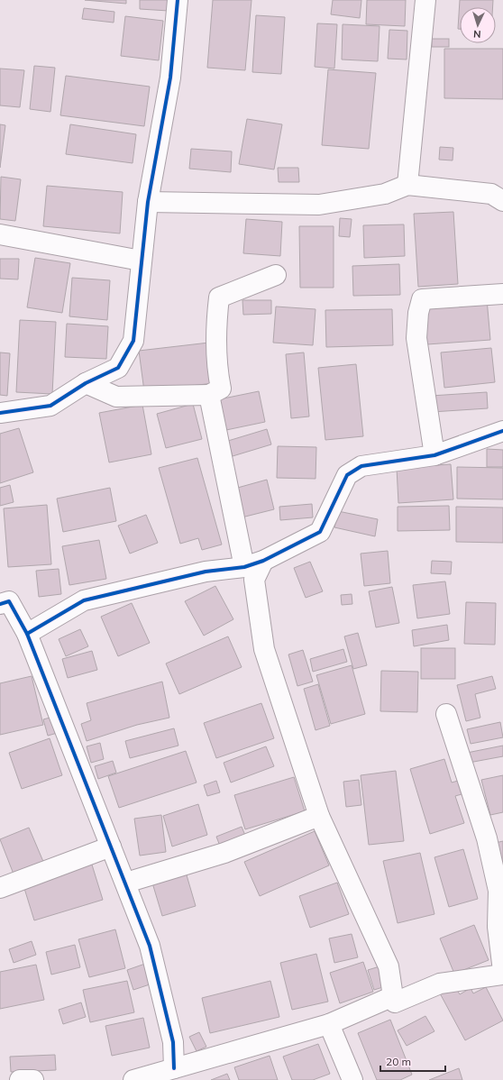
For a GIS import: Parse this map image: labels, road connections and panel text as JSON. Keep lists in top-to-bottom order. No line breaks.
{"scale_bar":"20 m","north":"bottom"}
